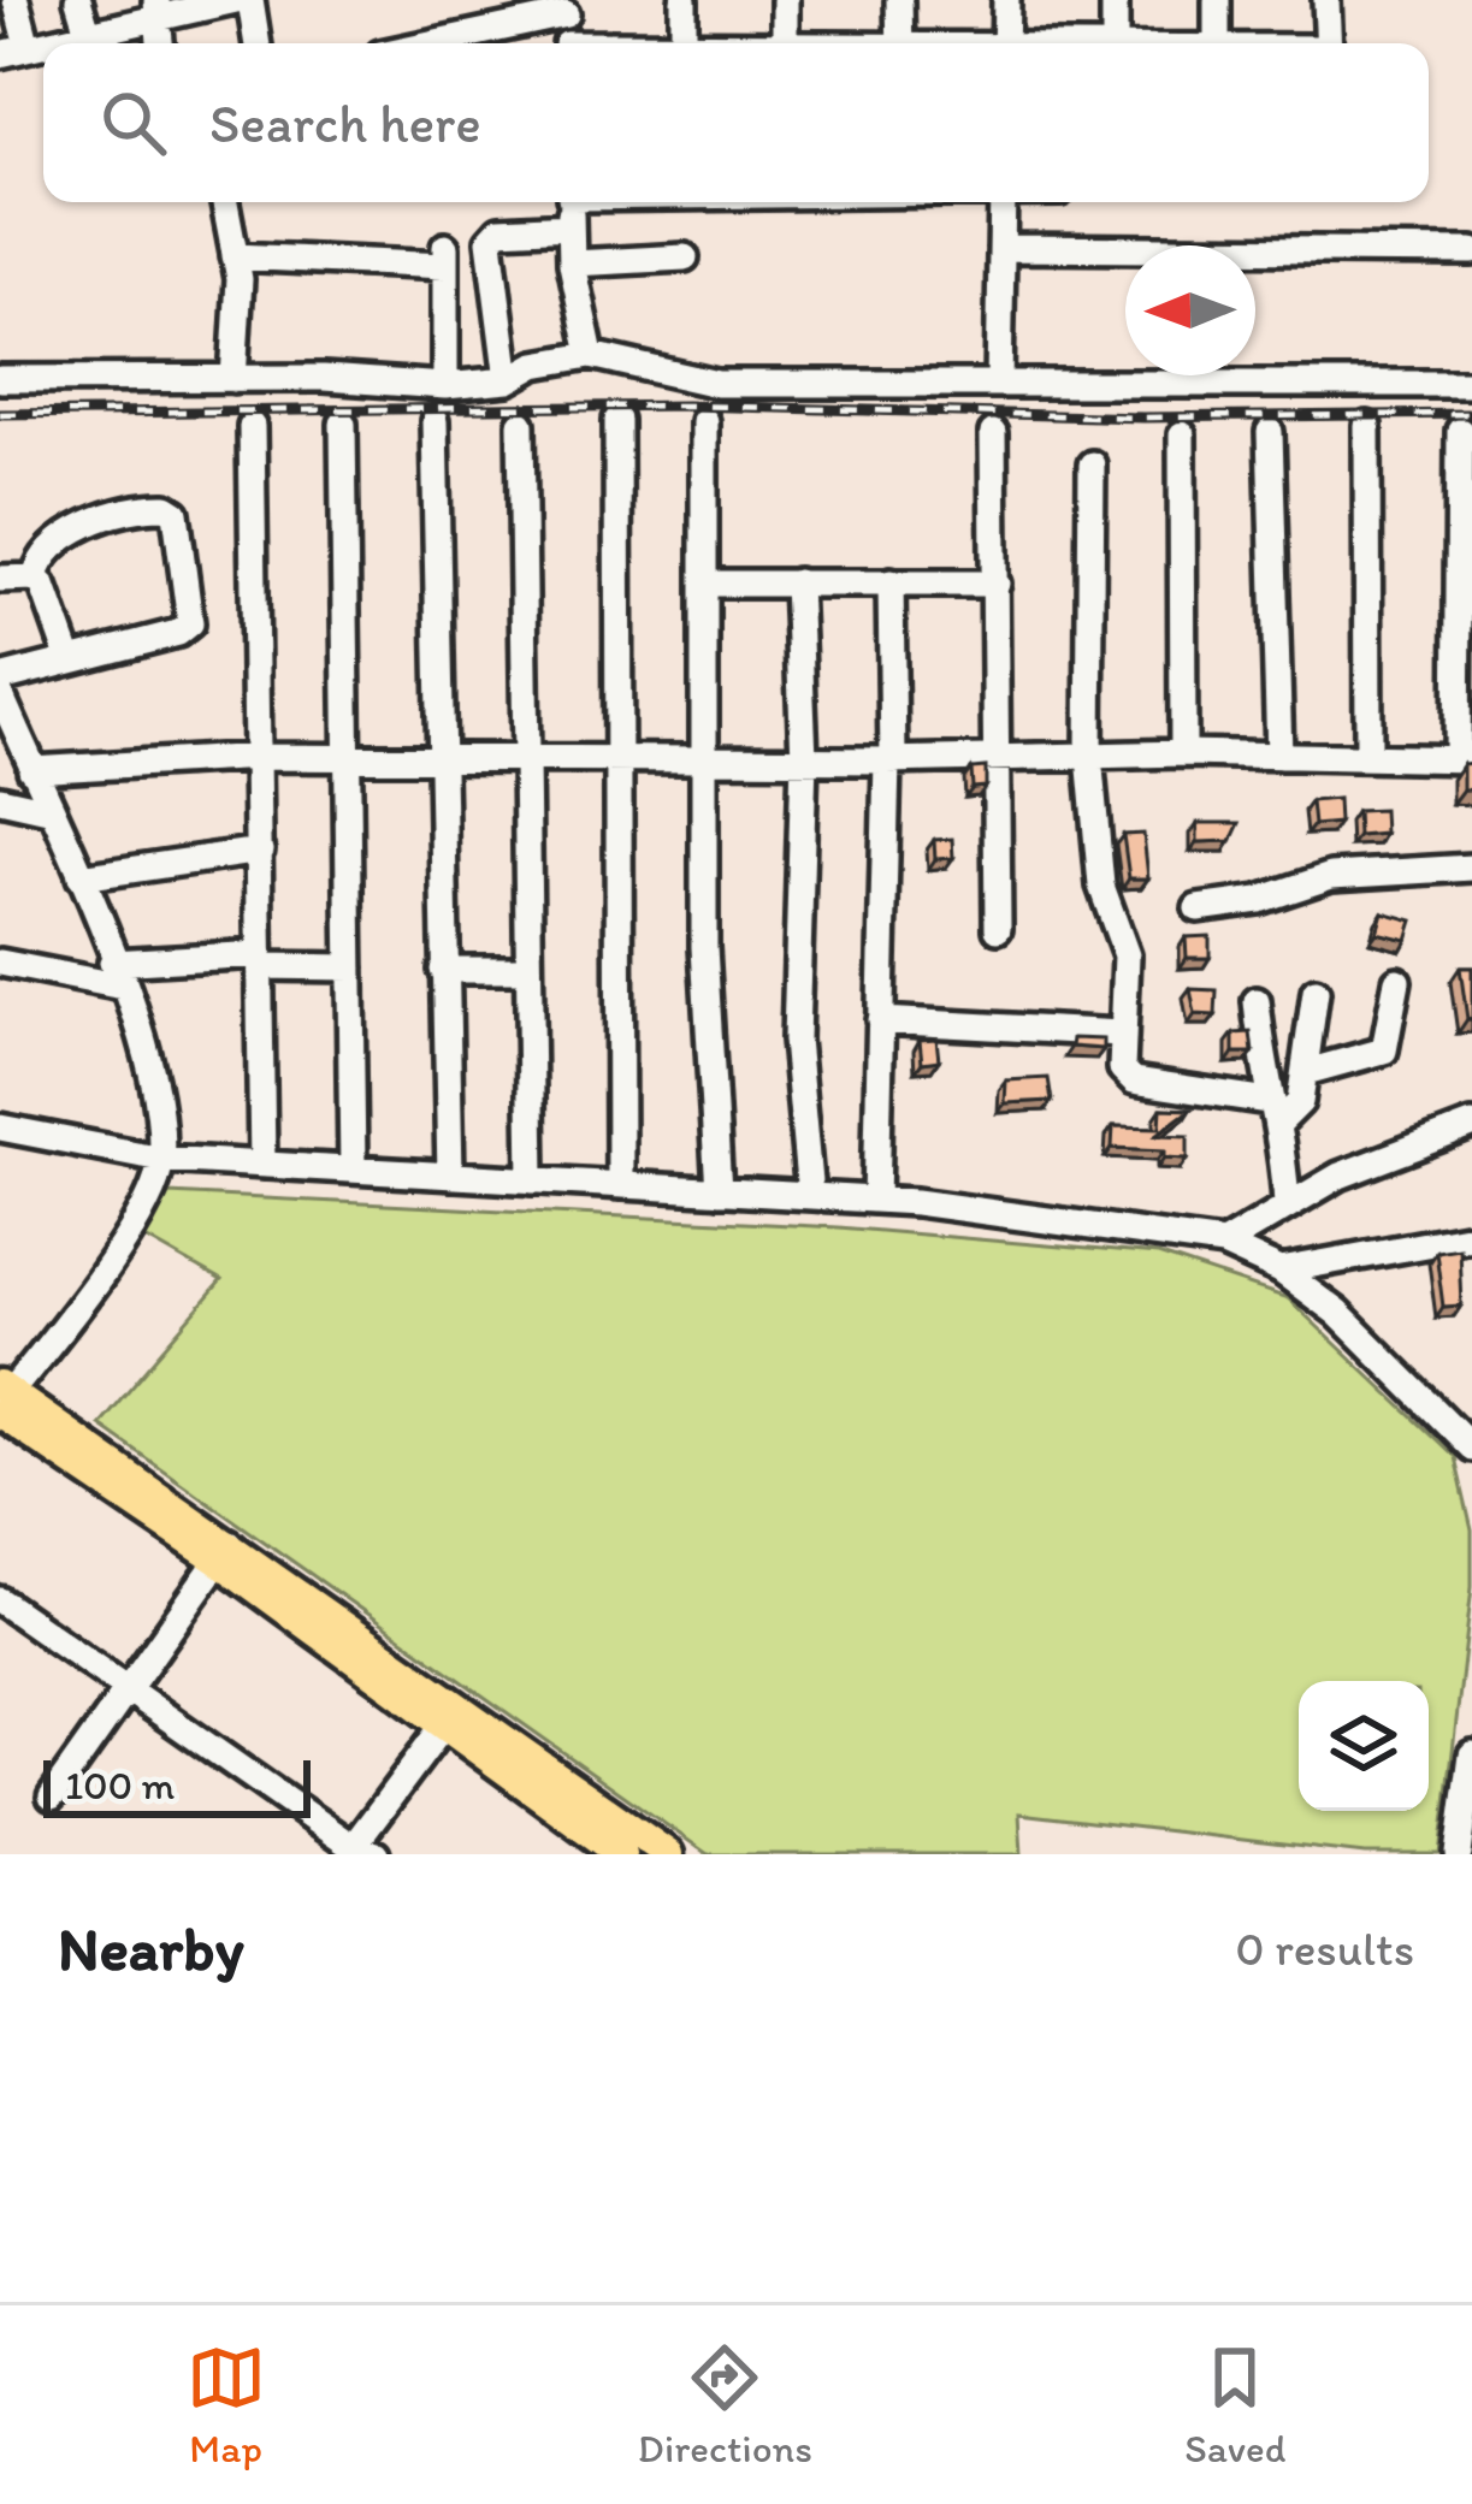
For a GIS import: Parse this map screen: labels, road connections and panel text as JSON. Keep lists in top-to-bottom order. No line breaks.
{"scale_bar":"100 m","north":"left","page":{"search":"Search here","scale":"100 m","heading":["Nearby","0 results"],"nav":["Map","Directions","Saved"]}}
